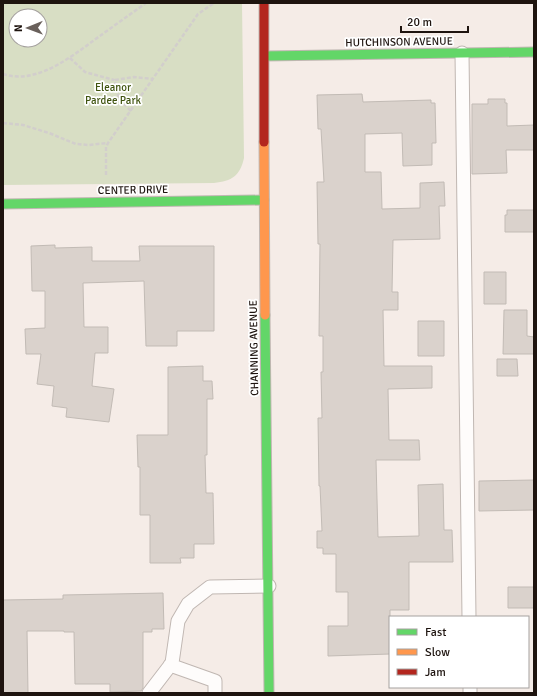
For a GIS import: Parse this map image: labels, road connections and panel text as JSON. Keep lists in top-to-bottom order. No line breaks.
{"streets":{"street":["HUTCHINSON AVENUE","CENTER DRIVE","CHANNING AVENUE"]},"crossings":[["HUTCHINSON AVENUE","CHANNING AVENUE"],["CENTER DRIVE","CHANNING AVENUE"]],"parks":["Eleanor Pardee Park"],"legend":["Fast","Slow","Jam"],"scale_bar":"20 m","north":"left"}
